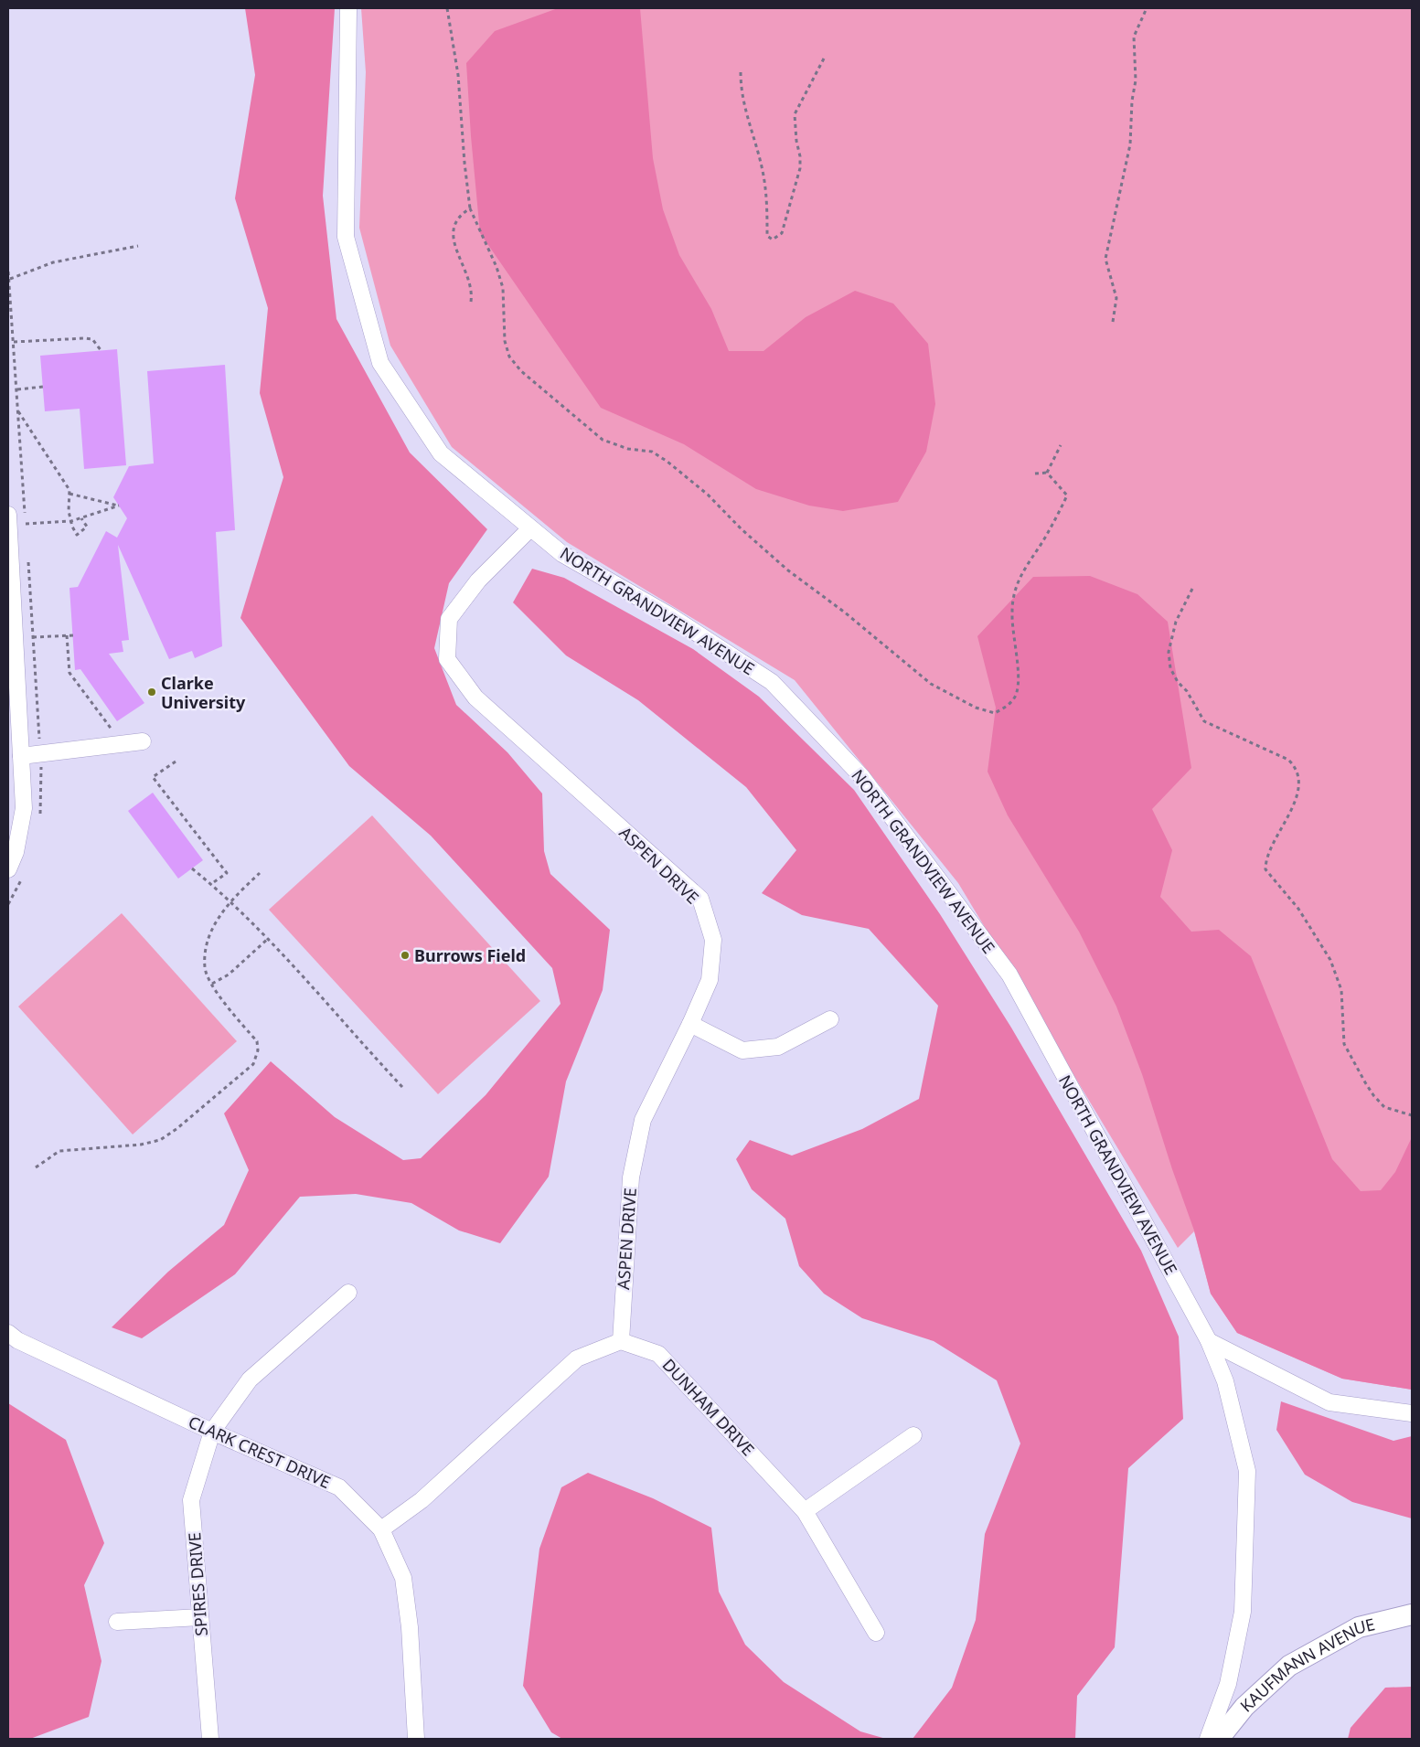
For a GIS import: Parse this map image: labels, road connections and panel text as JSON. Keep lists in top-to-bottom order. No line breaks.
{"streets":{"main road":["KAUFMANN AVENUE"],"street":["NORTH GRANDVIEW AVENUE","ASPEN DRIVE","DUNHAM DRIVE","CLARK CREST DRIVE","SPIRES DRIVE"]},"crossings":[["NORTH GRANDVIEW AVENUE","ASPEN DRIVE"],["ASPEN DRIVE","DUNHAM DRIVE"],["CLARK CREST DRIVE","SPIRES DRIVE"]],"places":["Clarke University","Burrows Field"]}
